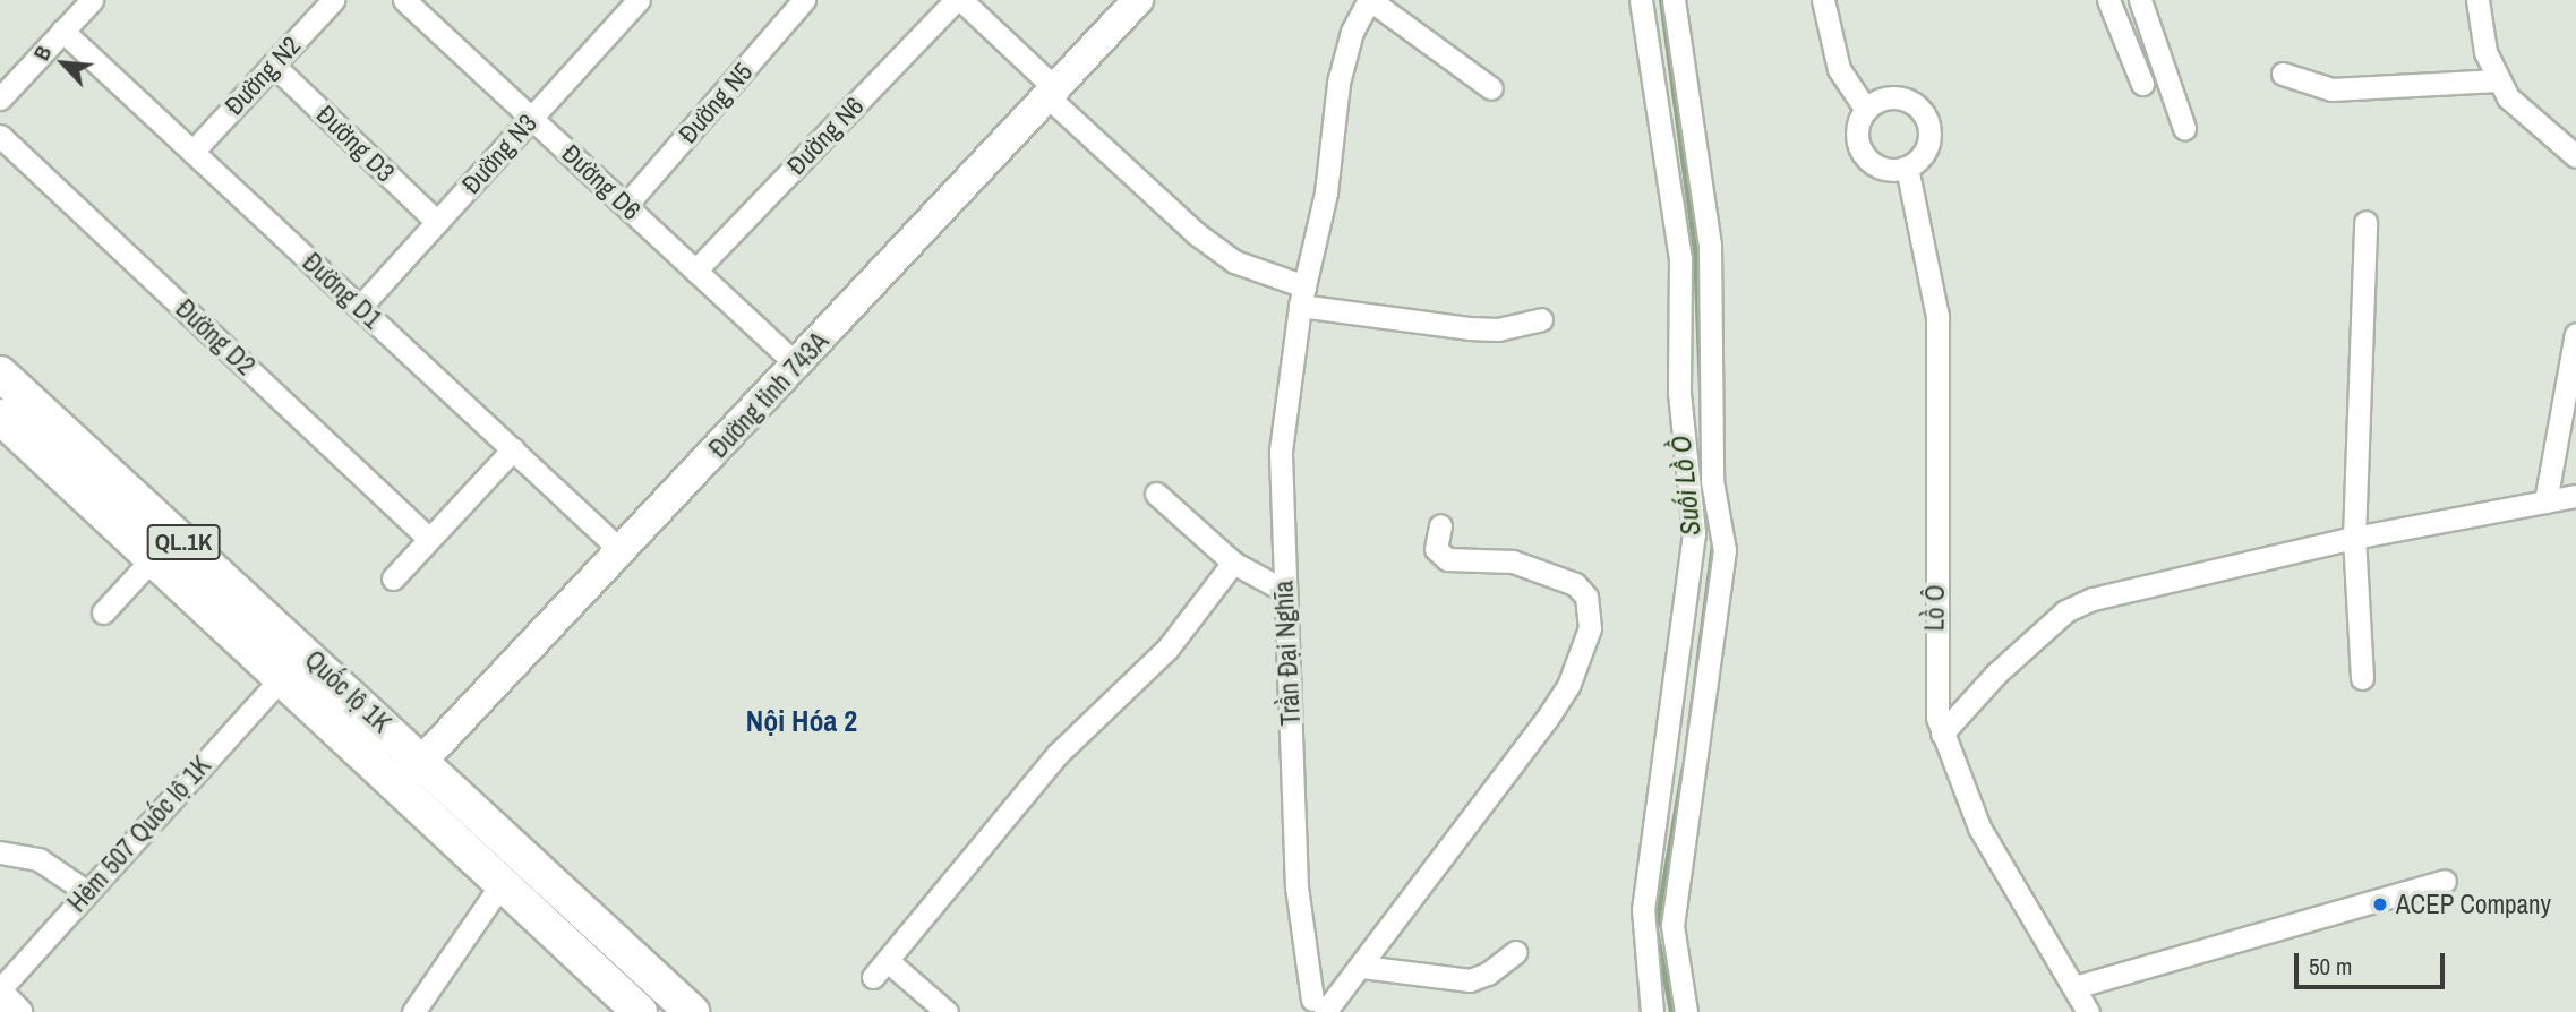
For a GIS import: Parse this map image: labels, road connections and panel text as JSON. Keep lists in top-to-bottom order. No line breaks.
{"streets":{"main road":["Đường tỉnh 743A","QL.1K","Quốc lộ 1K"],"street":["Đường N2","Đường N5","Đường N6","Đường D3","Đường N3","Đường D6","Đường D1","Đường D2","Lồ Ô","Trần Đại Nghĩa","Hẻm 507 Quốc lộ 1K"]},"crossings":[["Đường N2","Đường D3"],["Đường N2","Đường D1"],["Đường N5","Đường D6"],["Đường N6","Đường D6"],["Đường D3","Đường N3"],["Đường N3","Đường D6"],["Đường N3","Đường D1"],["Đường D6","Đường tỉnh 743A"],["Đường D1","Đường tỉnh 743A"],["Đường tỉnh 743A","Quốc lộ 1K"],["Quốc lộ 1K","Hẻm 507 Quốc lộ 1K"]],"districts":["Nội Hóa 2"],"water":["Suối Lồ Ồ"],"places":["ACEP Company"],"scale_bar":"50 m","north":"top left"}
